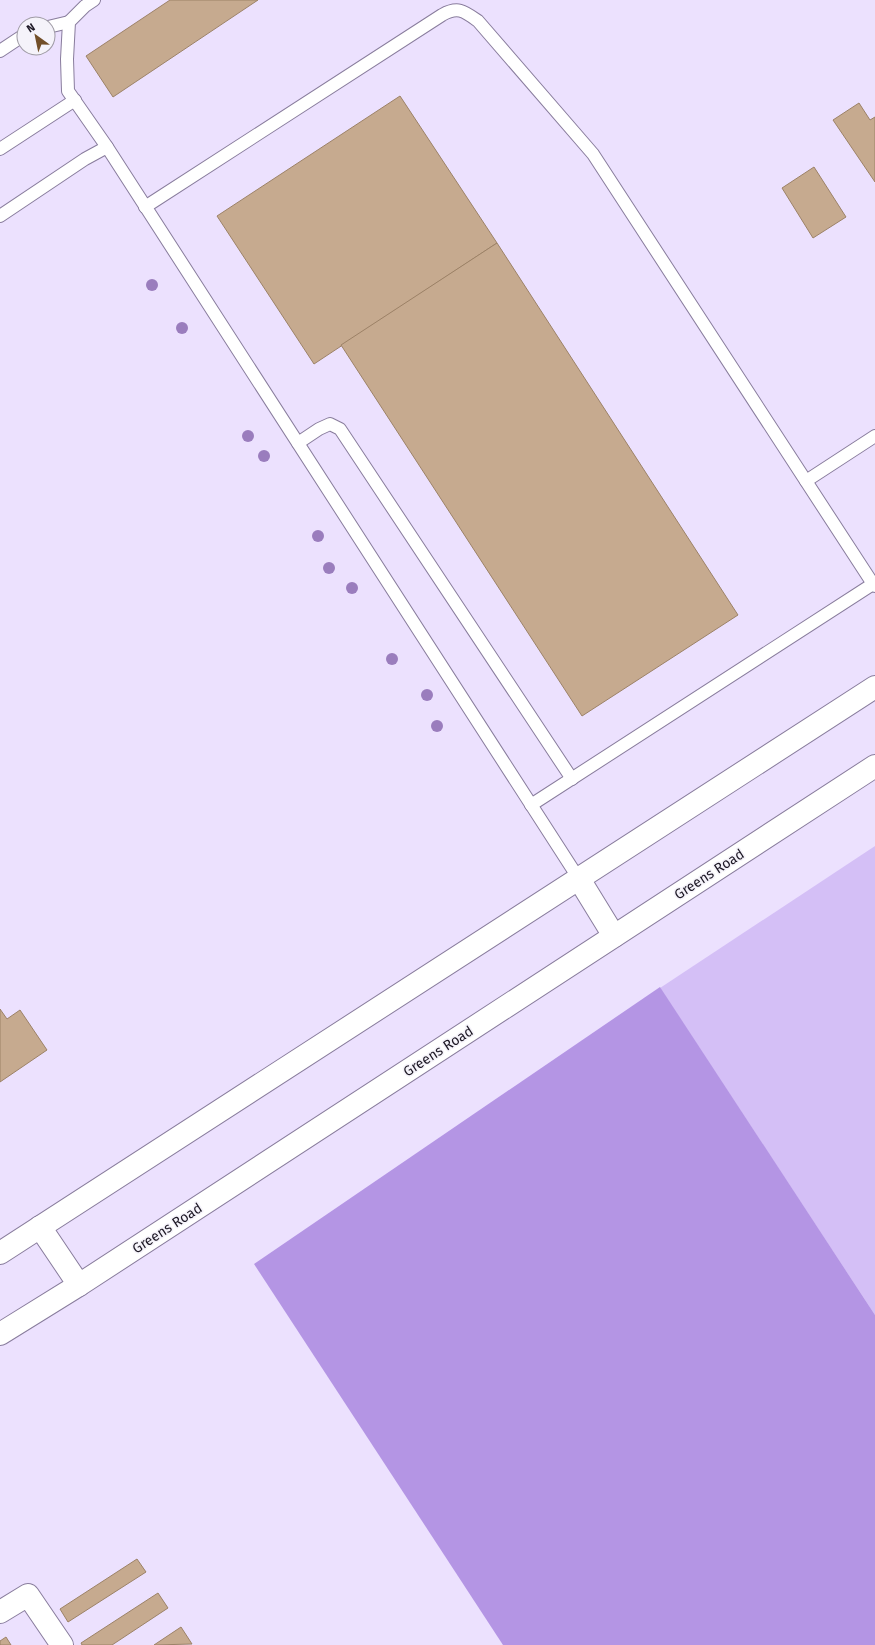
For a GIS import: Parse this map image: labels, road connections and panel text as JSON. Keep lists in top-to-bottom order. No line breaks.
{"streets":{"main road":["Greens Road"]},"north":"top left"}
